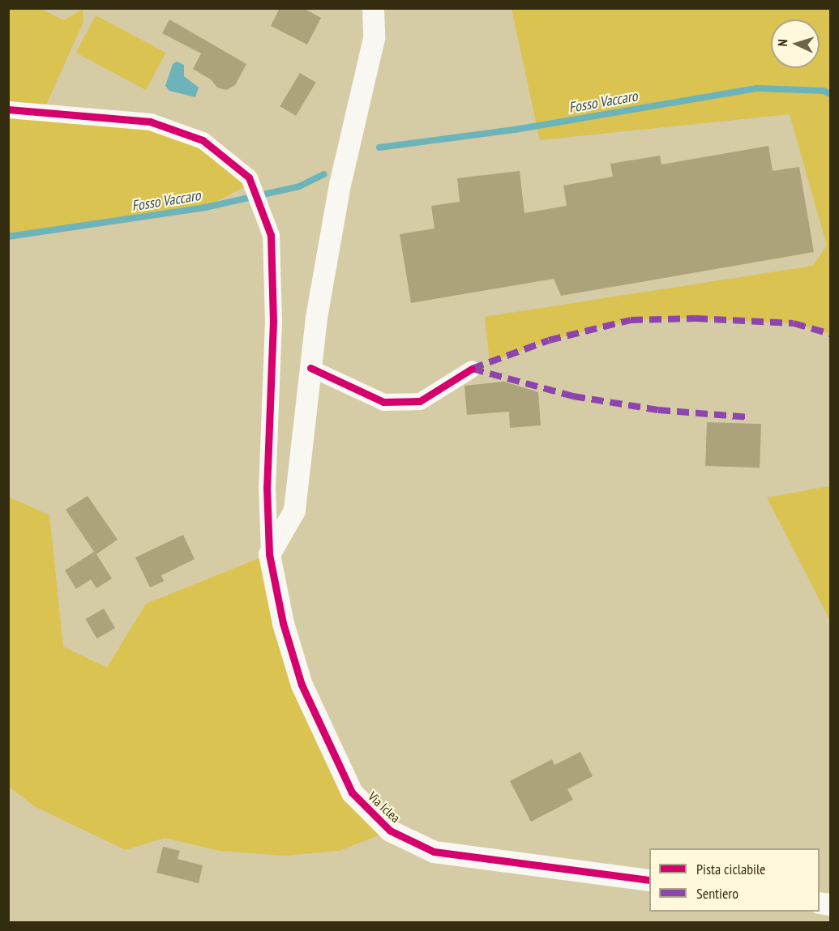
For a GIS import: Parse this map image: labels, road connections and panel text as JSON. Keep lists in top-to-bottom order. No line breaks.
{"streets":{"street":["Via Iclea"]},"water":["Fosso Vaccaro"],"legend":["Pista ciclabile","Sentiero"],"north":"left"}
